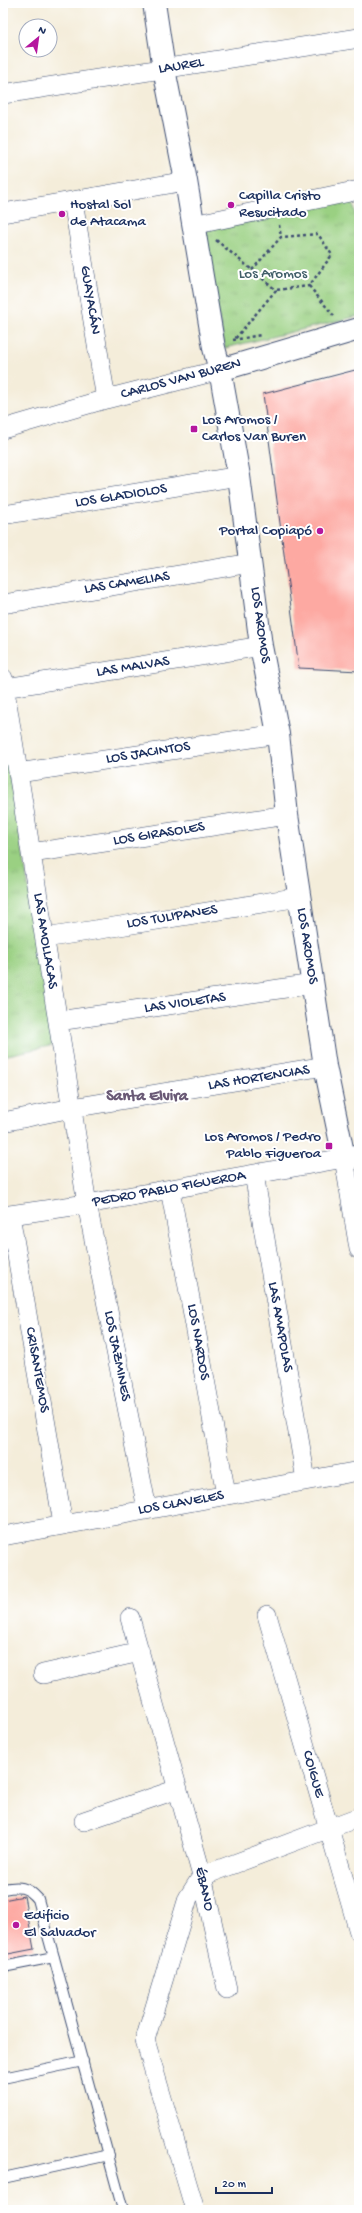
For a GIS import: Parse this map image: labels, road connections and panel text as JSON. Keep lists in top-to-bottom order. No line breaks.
{"streets":{"street":["LAUREL","GUAYACÁN","CARLOS VAN BUREN","LOS GLADIOLOS","LAS CAMELIAS","LOS AROMOS","LAS MALVAS","LOS JACINTOS","LOS GIRASOLES","LOS TULIPANES","LAS AMOLLACAS","LAS VIOLETAS","LAS HORTENCIAS","PEDRO PABLO FIGUEROA","LAS AMAPOLAS","LOS NARDOS","LOS JAZMINES","CRISANTEMOS","LOS CLAVELES","COIGUE","ÉBANO"]},"crossings":[["LAUREL","LOS AROMOS"],["GUAYACÁN","CARLOS VAN BUREN"],["CARLOS VAN BUREN","LOS AROMOS"],["LOS GLADIOLOS","LOS AROMOS"],["LAS CAMELIAS","LOS AROMOS"],["LOS AROMOS","LAS MALVAS"],["LOS AROMOS","LOS JACINTOS"],["LOS AROMOS","LOS GIRASOLES"],["LOS AROMOS","LOS TULIPANES"],["LOS AROMOS","LAS VIOLETAS"],["LOS AROMOS","LAS HORTENCIAS"],["LOS AROMOS","PEDRO PABLO FIGUEROA"],["LAS MALVAS","LAS AMOLLACAS"],["LOS JACINTOS","LAS AMOLLACAS"],["LOS GIRASOLES","LAS AMOLLACAS"],["LOS TULIPANES","LAS AMOLLACAS"],["LAS AMOLLACAS","LAS VIOLETAS"],["LAS AMOLLACAS","LAS HORTENCIAS"],["LAS AMOLLACAS","PEDRO PABLO FIGUEROA"],["LAS AMOLLACAS","LOS JAZMINES"],["PEDRO PABLO FIGUEROA","LAS AMAPOLAS"],["PEDRO PABLO FIGUEROA","LOS NARDOS"],["PEDRO PABLO FIGUEROA","LOS JAZMINES"],["PEDRO PABLO FIGUEROA","CRISANTEMOS"],["LAS AMAPOLAS","LOS CLAVELES"],["LOS NARDOS","LOS CLAVELES"],["LOS JAZMINES","LOS CLAVELES"],["CRISANTEMOS","LOS CLAVELES"]],"districts":["Santa Elvira"],"parks":["Los Aromos"],"places":{"other":["Capilla Cristo Resucitado","Hostal Sol de Atacama","Portal Copiapó","Edificio El Salvador"],"transit":["Los Aromos / Carlos Van Buren","Los Aromos / Pedro Pablo Figueroa"]},"scale_bar":"20 m","north":"top right"}
